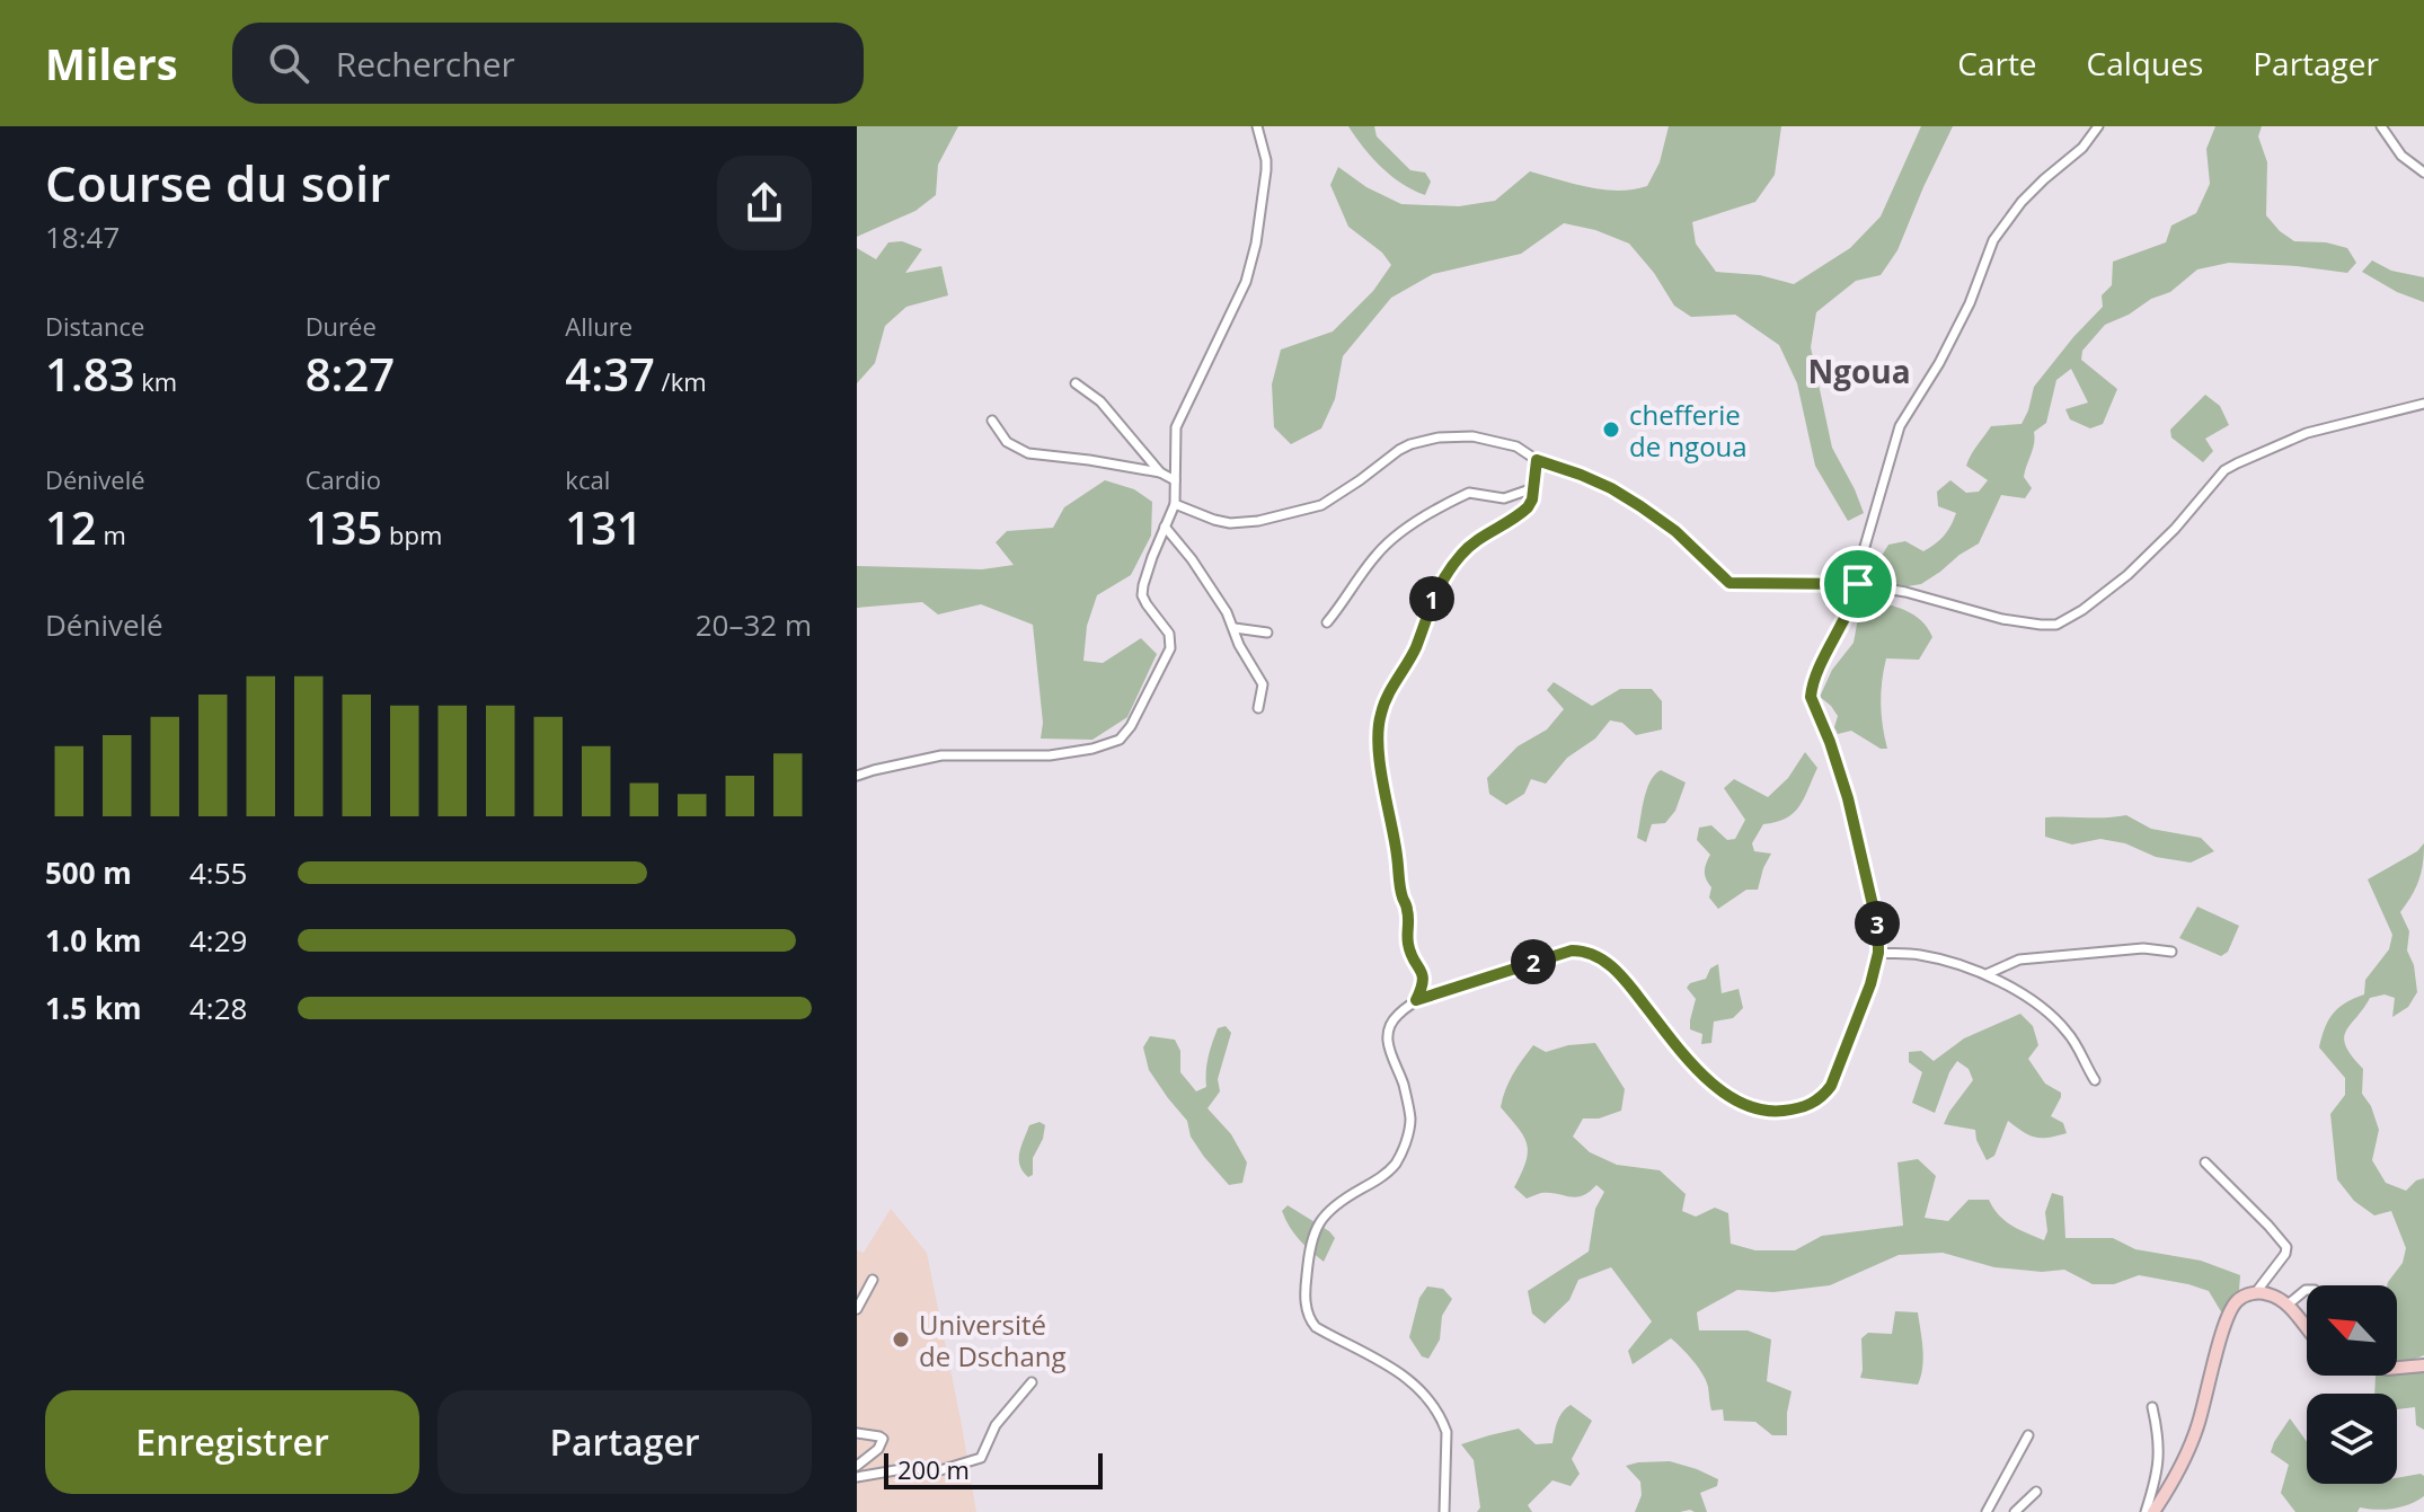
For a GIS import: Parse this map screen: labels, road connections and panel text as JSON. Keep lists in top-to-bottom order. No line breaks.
{"districts":["Ngoua"],"places":["chefferie de ngoua","Université de Dschang"],"scale_bar":"200 m","north":"top left","page":{"header":"Milers","search":"Rechercher","nav":["Carte","Calques","Partager"],"heading":["Course du soir","18:47"],"stats":[["Distance","1.83 km"],["Durée","8:27"],["Allure","4:37 /km"],["Dénivelé","12 m"],["Cardio","135 bpm"],["kcal","131"]],"pins":["1","3","2"],"chart":["Dénivelé","20–32 m"],"list":[{"name":"500 m","note":"4:55"},{"name":"1.0 km","note":"4:29"},{"name":"1.5 km","note":"4:28"}],"buttons":["Enregistrer","Partager"],"scale":"200 m"}}
